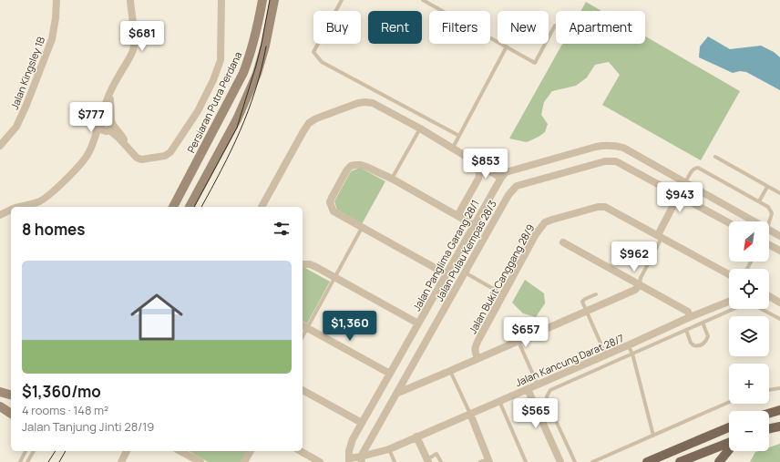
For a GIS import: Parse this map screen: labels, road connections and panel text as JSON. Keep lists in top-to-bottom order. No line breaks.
{"streets":{"main road":["Persiaran Putra Perdana"],"street":["Jalan Kingsley 1B","Jalan Pulau Kempas 28/3","Jalan Panglima Garang 28/1","Jalan Bukit Canggang 28/9","Jalan Kancung Darat 28/7"]},"crossings":[["Jalan Pulau Kempas 28/3","Jalan Kancung Darat 28/7"],["Jalan Panglima Garang 28/1","Jalan Kancung Darat 28/7"]],"north":"bottom left","page":{"chip":["Buy","Rent","Filters","New","Apartment"],"price":["$681","$777","$853","$943","$962","$1,360","$657","$565"],"heading":"8 homes","map_buttons":["+","−"],"list":[{"name":"$1,360/mo","note":"4 rooms · 148 m² · Jalan Tanjung Jinti 28/19"}]}}
